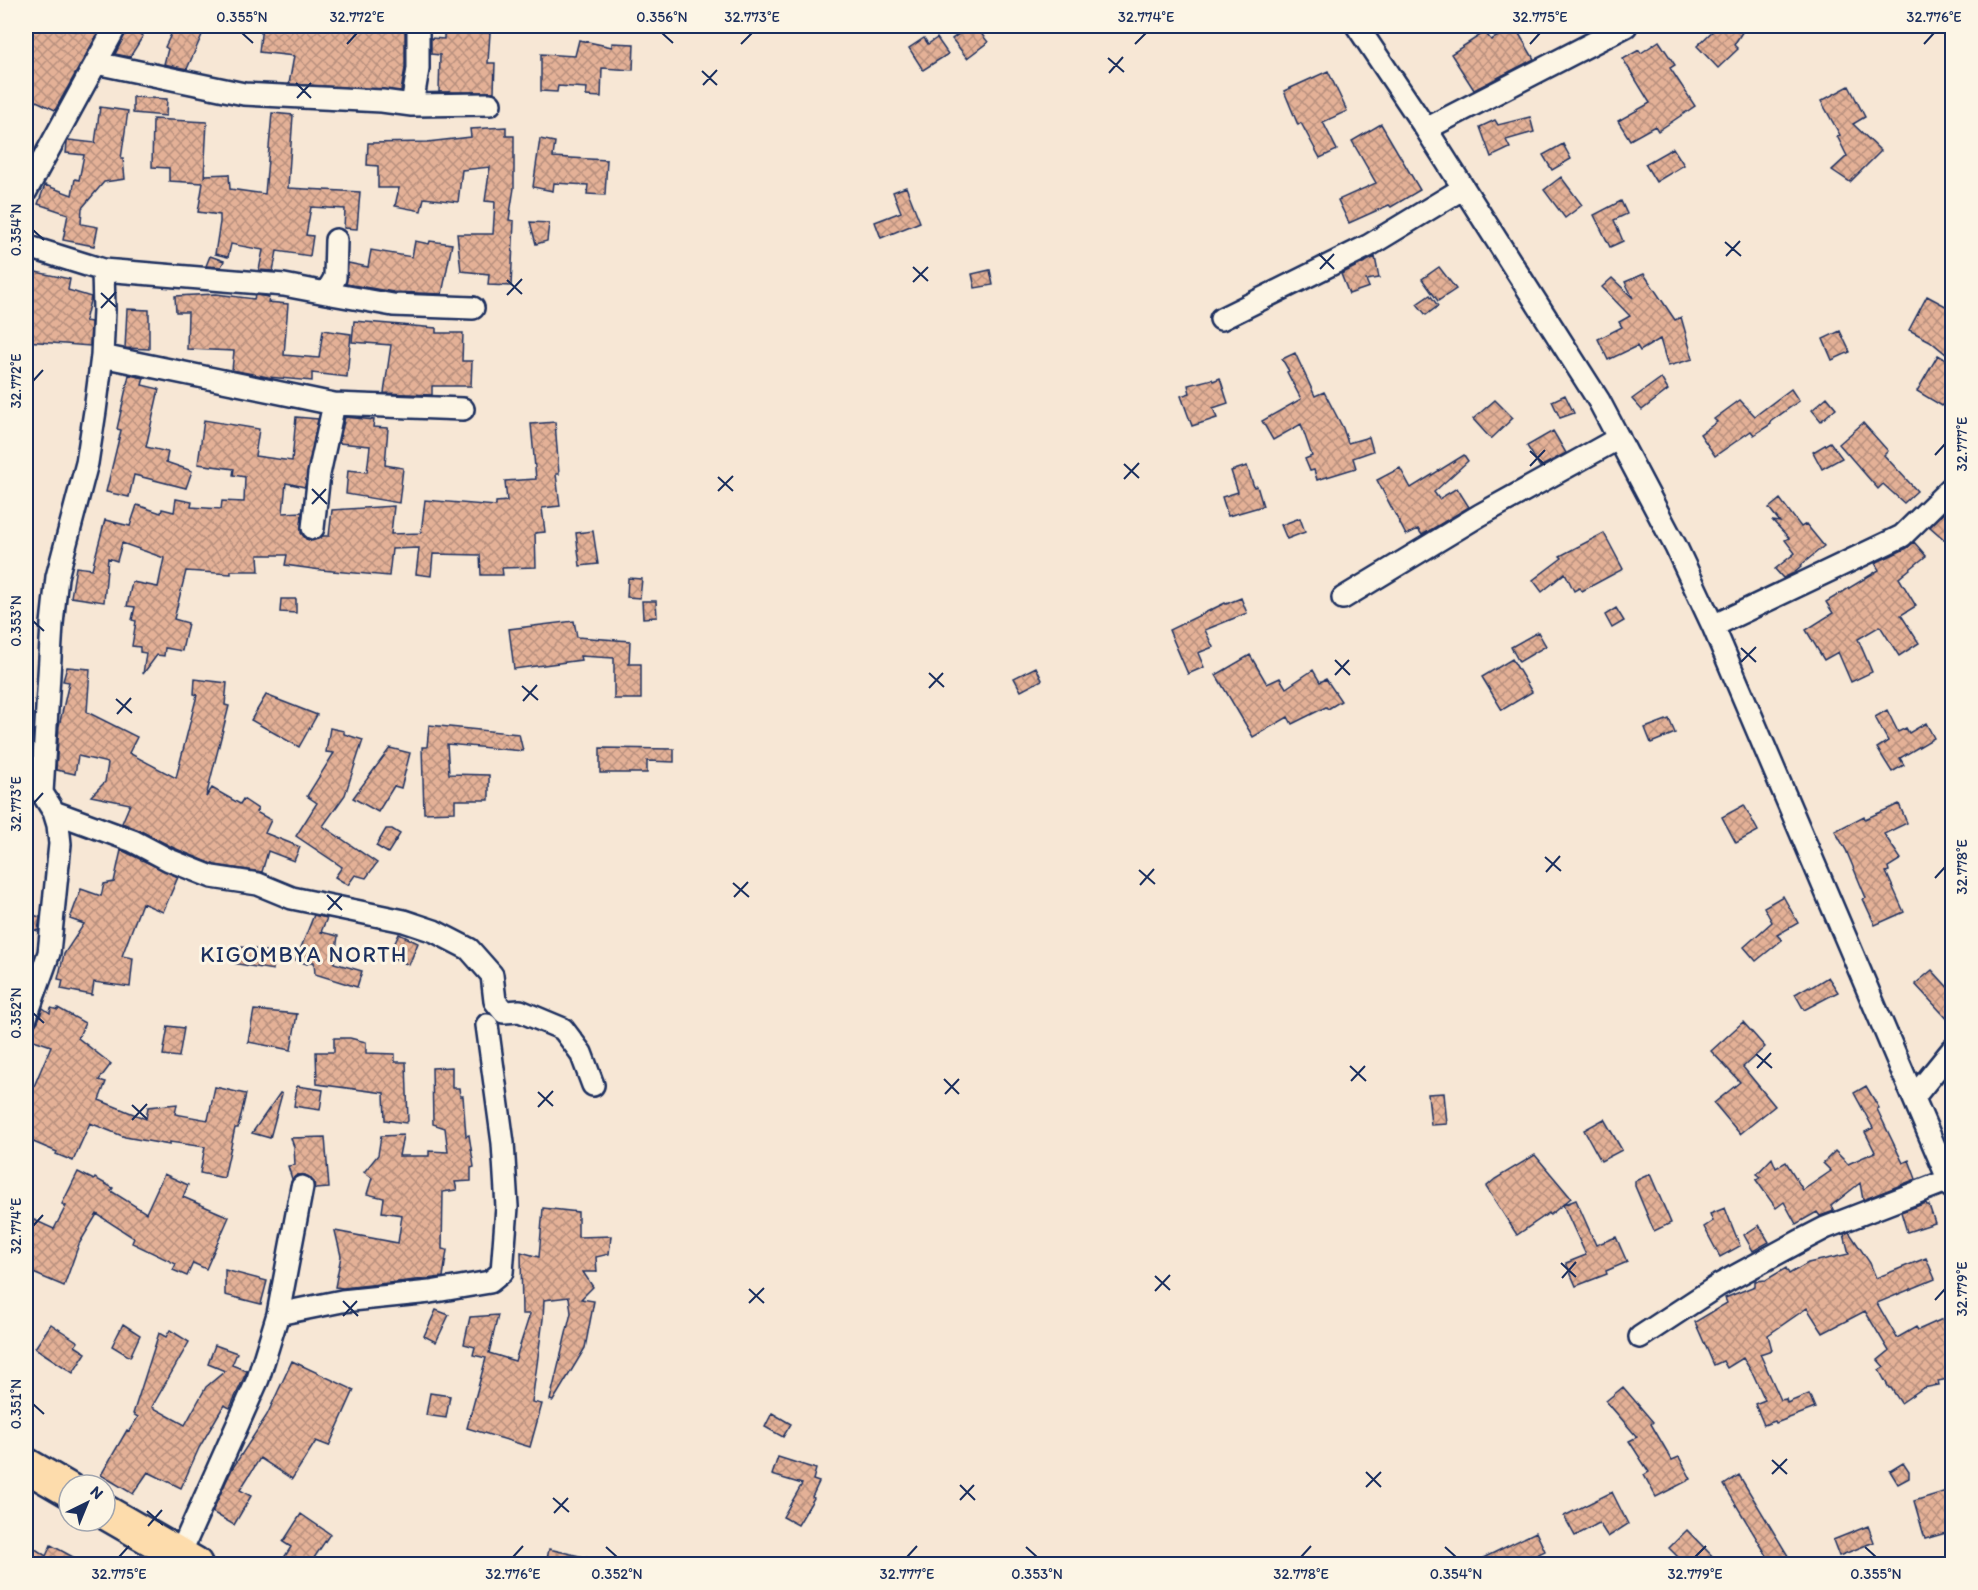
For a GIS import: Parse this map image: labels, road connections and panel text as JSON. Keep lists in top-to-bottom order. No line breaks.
{"districts":["KIGOMBYA NORTH"],"north":"top right","coordinates":["0.355°N","32.772°E","0.356°N","32.773°E","32.774°E","32.775°E","32.776°E","0.354°N","32.777°E","0.353°N","32.778°E","0.352°N","32.779°E","0.351°N"]}
